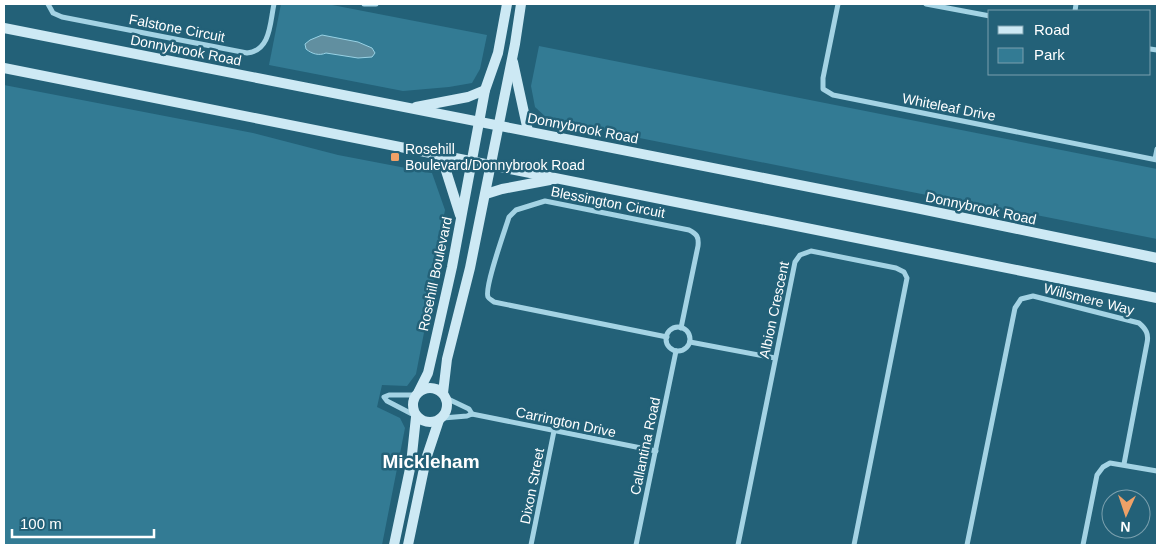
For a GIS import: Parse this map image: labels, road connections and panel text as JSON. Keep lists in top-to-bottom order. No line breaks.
{"streets":{"main road":["Donnybrook Road","Rosehill Boulevard"],"street":["Falstone Circuit","Whiteleaf Drive","Blessington Circuit","Willsmere Way","Albion Crescent","Carrington Drive","Callantina Road","Dixon Street"]},"crossings":[["Donnybrook Road","Rosehill Boulevard"],["Blessington Circuit","Callantina Road"],["Rosehill Boulevard","Carrington Drive"],["Carrington Drive","Callantina Road"],["Carrington Drive","Dixon Street"]],"districts":["Mickleham"],"places":{"transit":["Rosehill Boulevard/Donnybrook Road"]},"legend":["Road","Park"],"scale_bar":"100 m","north":"bottom"}
